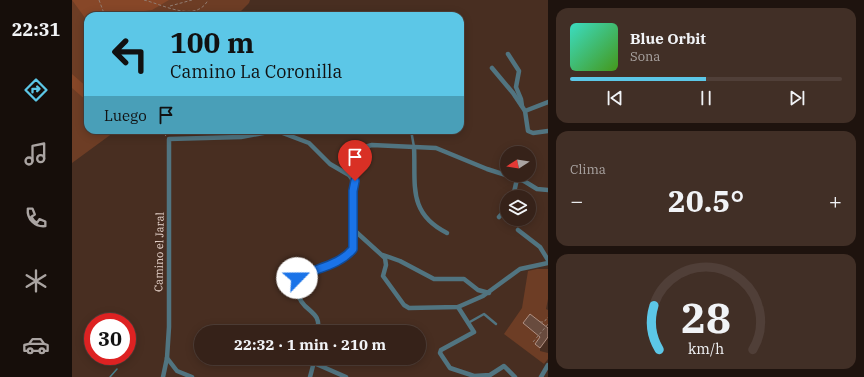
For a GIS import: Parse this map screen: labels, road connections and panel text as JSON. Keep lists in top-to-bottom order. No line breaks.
{"streets":{"street":["Camino el Jaral"]},"north":"left","page":{"tabs":"22:31","turn":["100 m","Camino La Coronilla"],"song":["Blue Orbit","Sona"],"then":"Luego","tile":"Clima","heat":["−","20.5°","+"],"limit":"30","trip":"22:32 · 1 min · 210 m","gauge":["28","km/h"]}}
